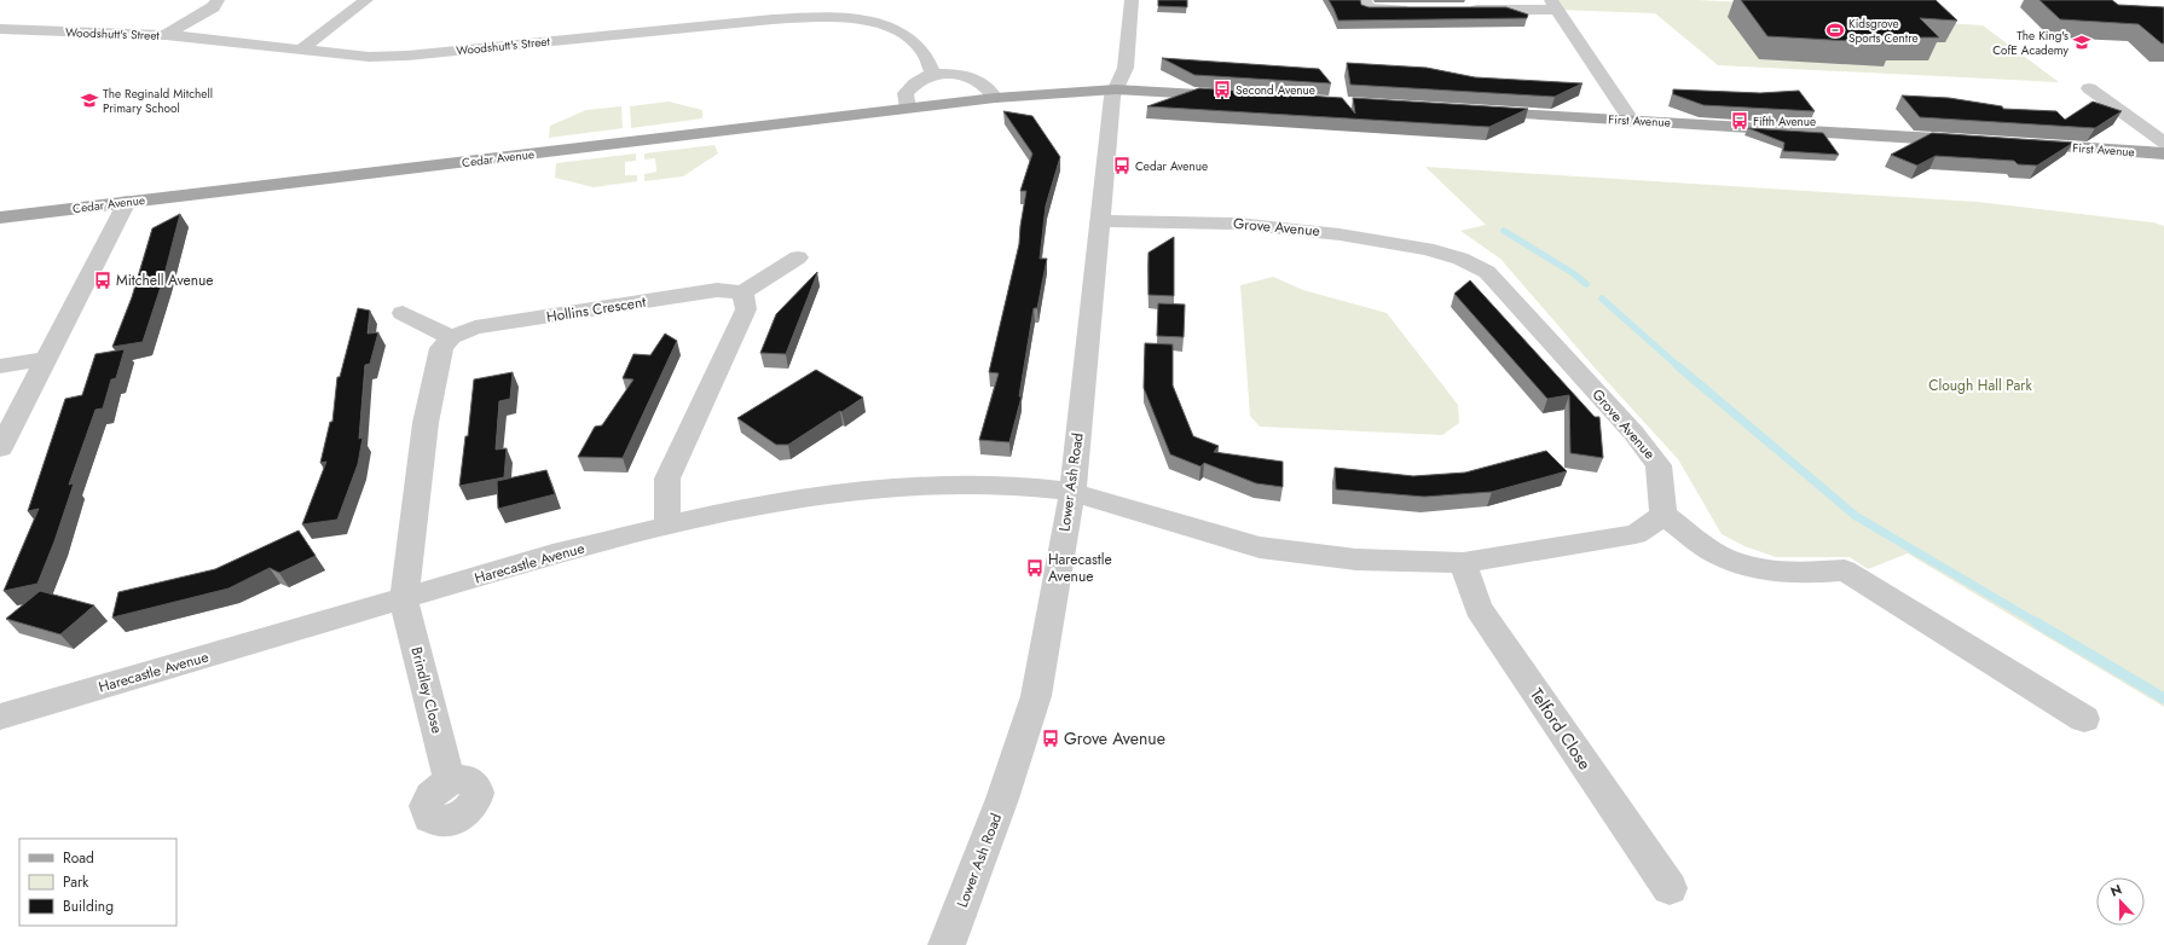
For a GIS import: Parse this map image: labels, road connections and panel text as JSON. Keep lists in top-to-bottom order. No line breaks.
{"streets":{"main road":["First Avenue","Cedar Avenue"],"street":["Woodshutt's Street","Grove Avenue","Hollins Crescent","Lower Ash Road","Harecastle Avenue","Brindley Close","Telford Close"]},"crossings":[["Cedar Avenue","Lower Ash Road"],["Grove Avenue","Lower Ash Road"],["Lower Ash Road","Harecastle Avenue"],["Harecastle Avenue","Brindley Close"]],"parks":["Clough Hall Park"],"places":{"sports":["Kidsgrove Sports Centre"],"school or university":["The King's CofE Academy","The Reginald Mitchell Primary School"],"bus stop":["Second Avenue","Fifth Avenue","Cedar Avenue","Mitchell Avenue","Harecastle Avenue","Grove Avenue"]},"legend":["Road","Park","Building"],"north":"top"}
